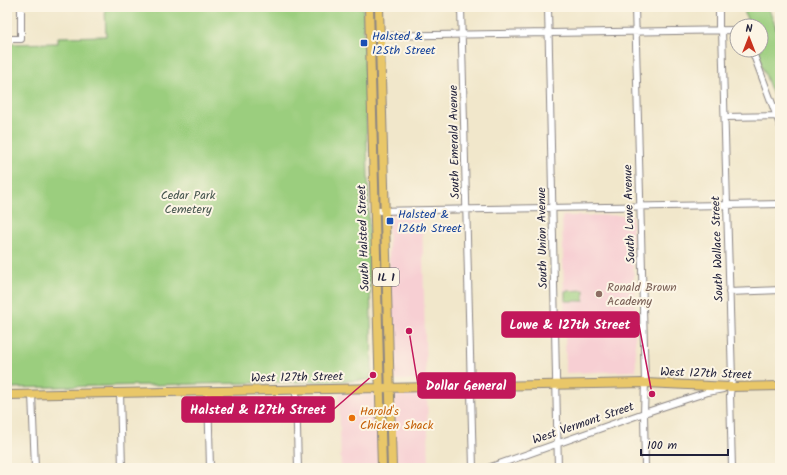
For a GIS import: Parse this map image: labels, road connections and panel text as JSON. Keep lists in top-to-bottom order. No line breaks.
{"streets":{"main road":["South Halsted Street","IL 1","West 127th Street"],"street":["South Emerald Avenue","South Lowe Avenue","South Union Avenue","South Wallace Street","West Vermont Street"]},"crossings":[["South Emerald Avenue","West 127th Street"],["South Lowe Avenue","West 127th Street"],["South Lowe Avenue","West Vermont Street"],["South Halsted Street","West 127th Street"],["South Union Avenue","West 127th Street"],["South Union Avenue","West Vermont Street"],["South Wallace Street","West 127th Street"],["South Wallace Street","West Vermont Street"],["West 127th Street","West Vermont Street"]],"parks":["Cedar Park Cemetery"],"places":{"transit":["Halsted & 125th Street","Halsted & 126th Street"],"other":["Ronald Brown Academy","Dollar General","Halsted & 127th Street","Lowe & 127th Street","Harold's Chicken Shack"]},"scale_bar":"100 m","north":"top"}
